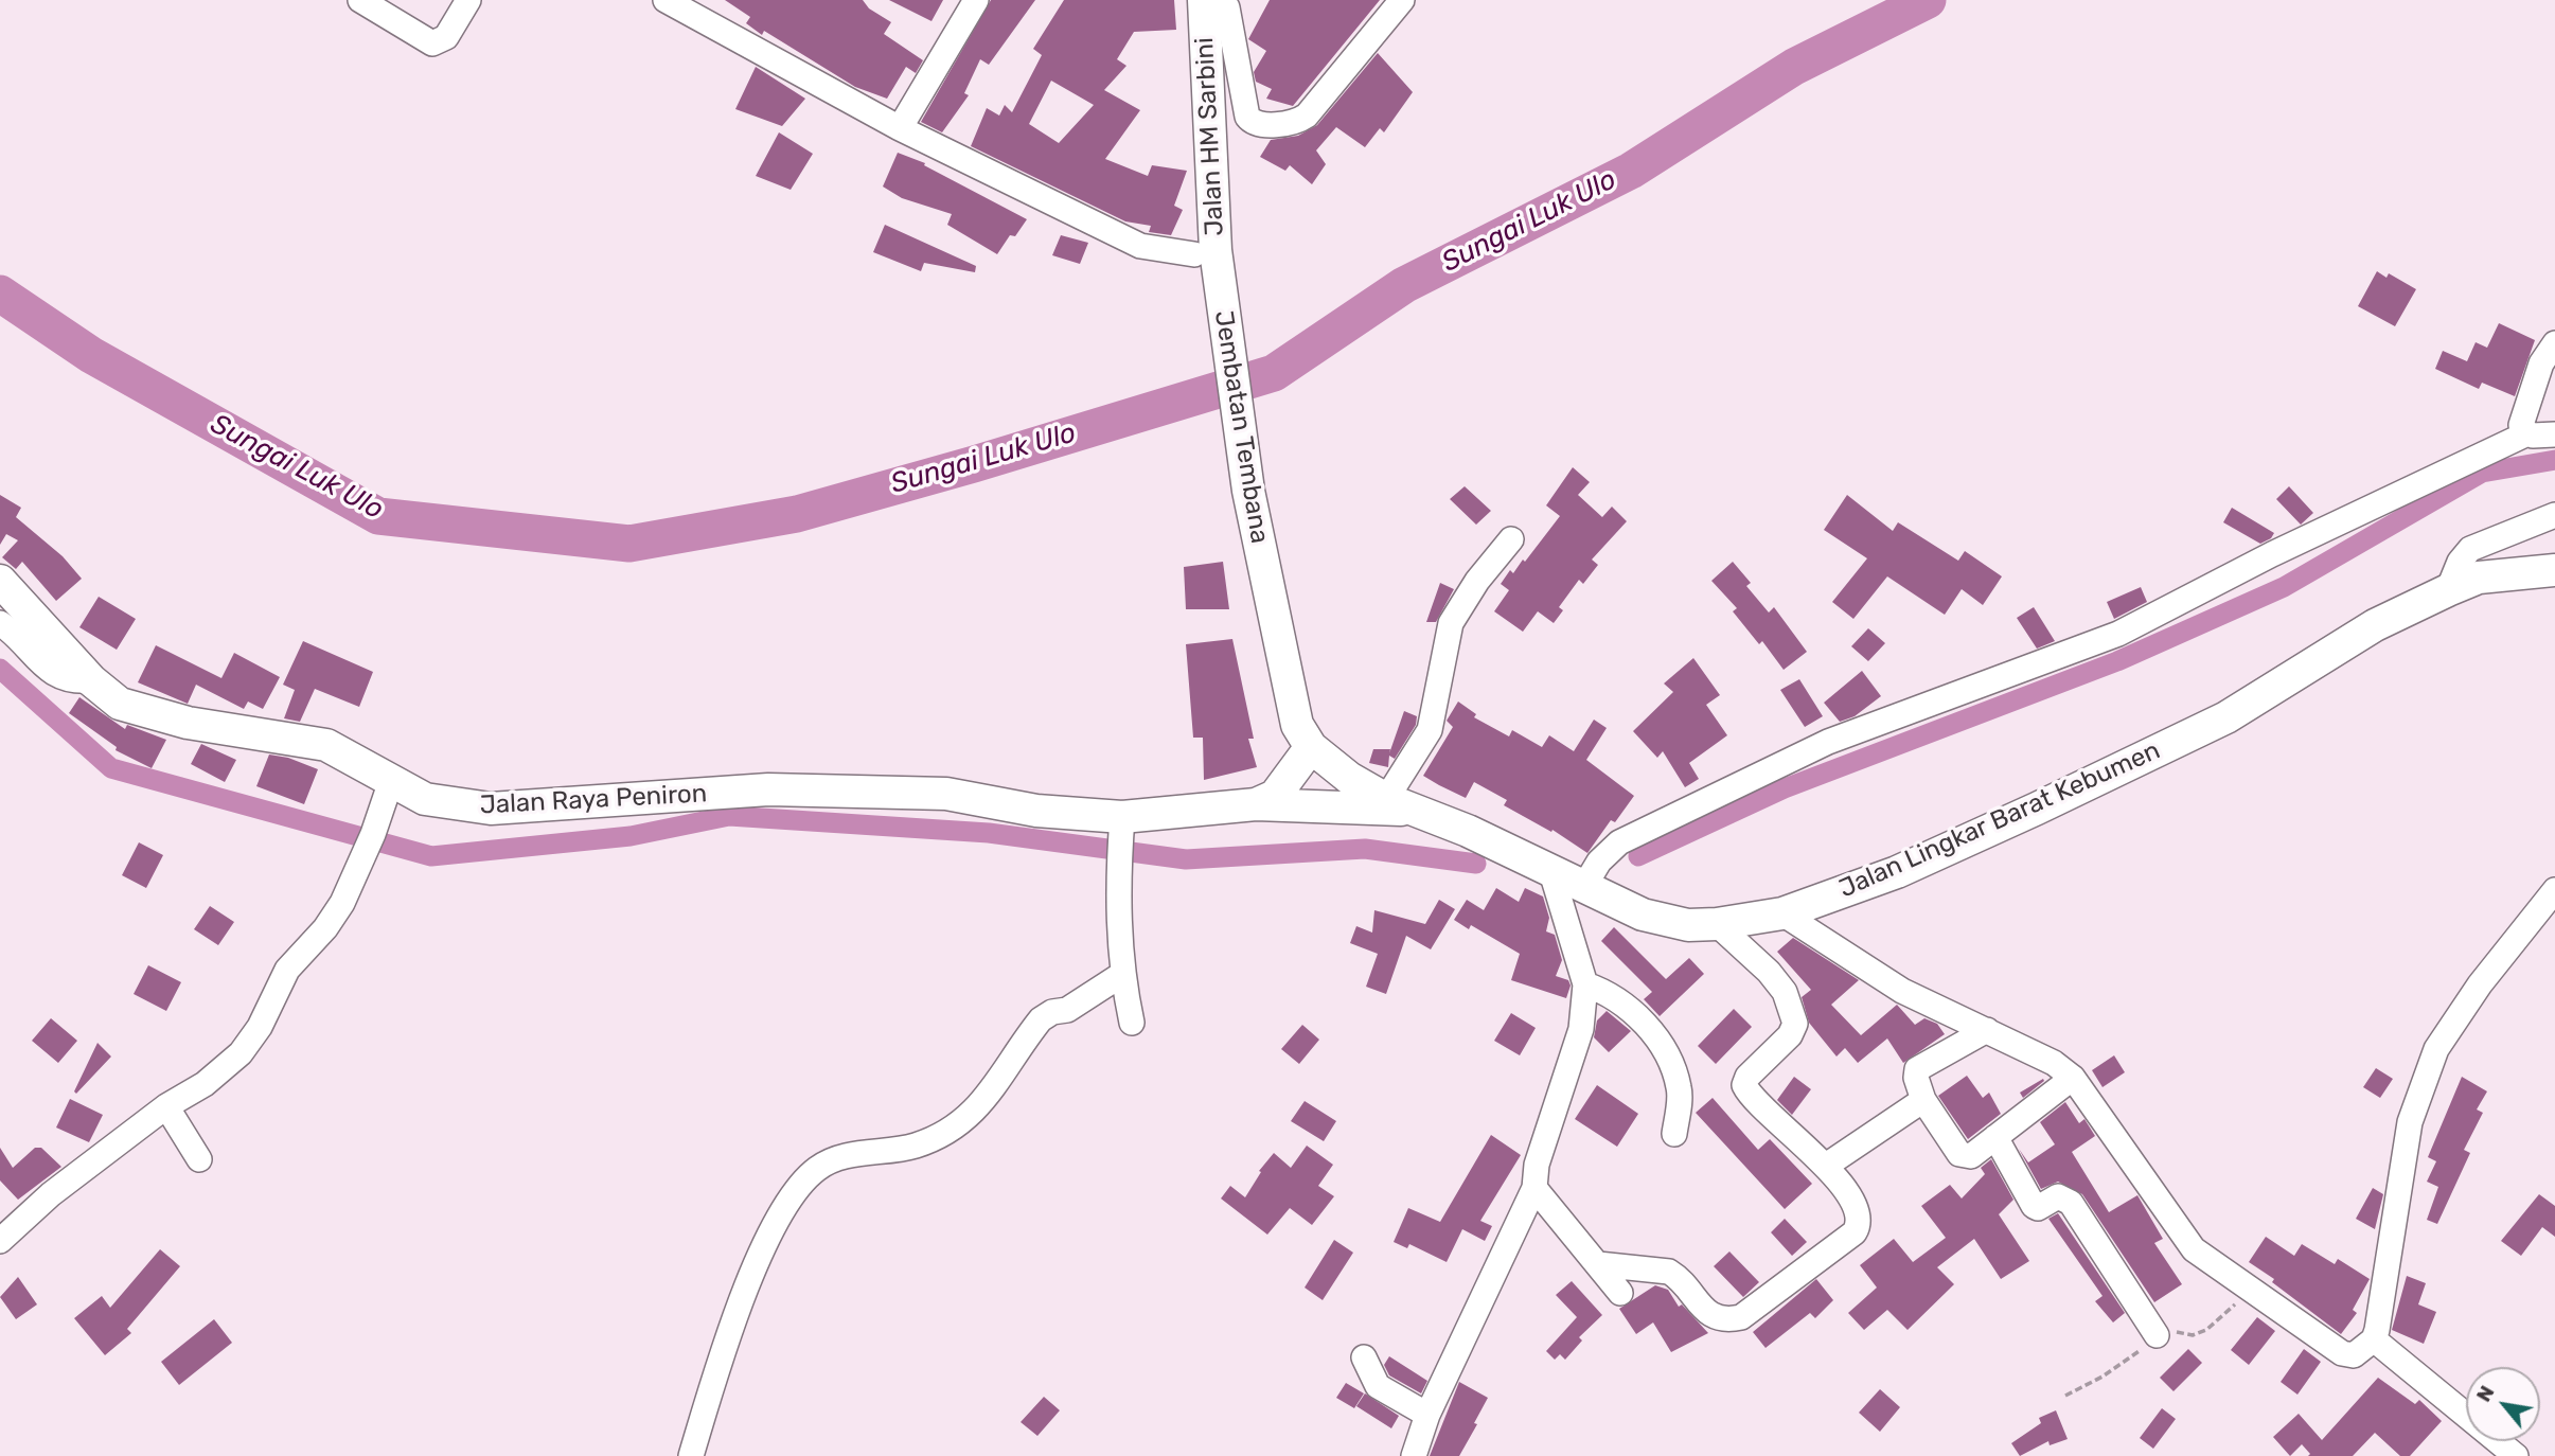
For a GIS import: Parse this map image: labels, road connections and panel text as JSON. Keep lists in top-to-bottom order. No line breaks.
{"streets":{"main road":["Jalan HM Sarbini","Jembatan Tembana","Jalan Raya Peniron","Jalan Lingkar Barat Kebumen"]},"crossings":[["Jalan HM Sarbini","Jembatan Tembana"],["Jembatan Tembana","Jalan Lingkar Barat Kebumen"],["Jalan Raya Peniron","Jalan Lingkar Barat Kebumen"]],"water":["Sungai Luk Ulo"],"north":"top left"}
